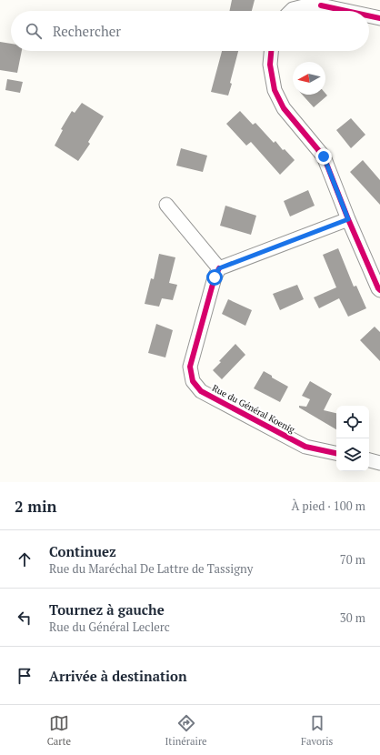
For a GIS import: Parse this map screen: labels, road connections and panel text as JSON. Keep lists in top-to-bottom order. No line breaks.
{"streets":{"street":["Rue du Général Koenig"]},"north":"left","page":{"search":"Rechercher","heading":["2 min","À pied · 100 m"],"list":[["Continuez","Rue du Maréchal De Lattre de Tassigny","70 m"],["Tournez à gauche","Rue du Général Leclerc","30 m"],"Arrivée à destination"],"nav":["Carte","Itinéraire","Favoris"]}}
